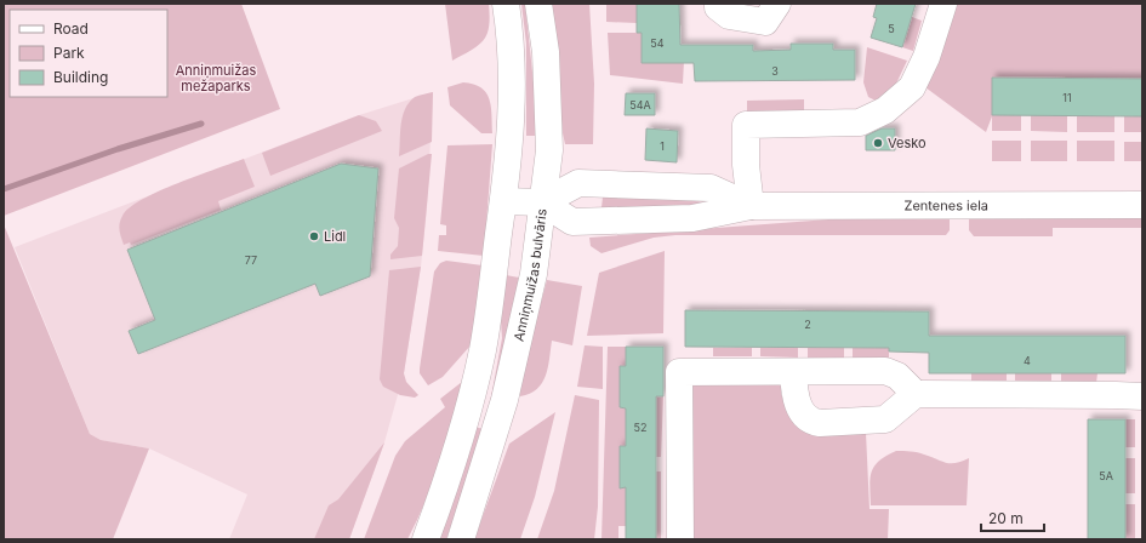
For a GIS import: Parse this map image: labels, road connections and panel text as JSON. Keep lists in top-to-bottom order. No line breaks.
{"streets":{"street":["Zentenes iela","Anniņmuižas bulvāris"]},"crossings":[["Zentenes iela","Anniņmuižas bulvāris"]],"parks":["Anniņmuižas mežaparks"],"places":["Vesko","Lidl"],"house_numbers":["5","54","3","11","54A","1","77","2","4","52","5A"],"legend":["Road","Park","Building"],"scale_bar":"20 m"}
